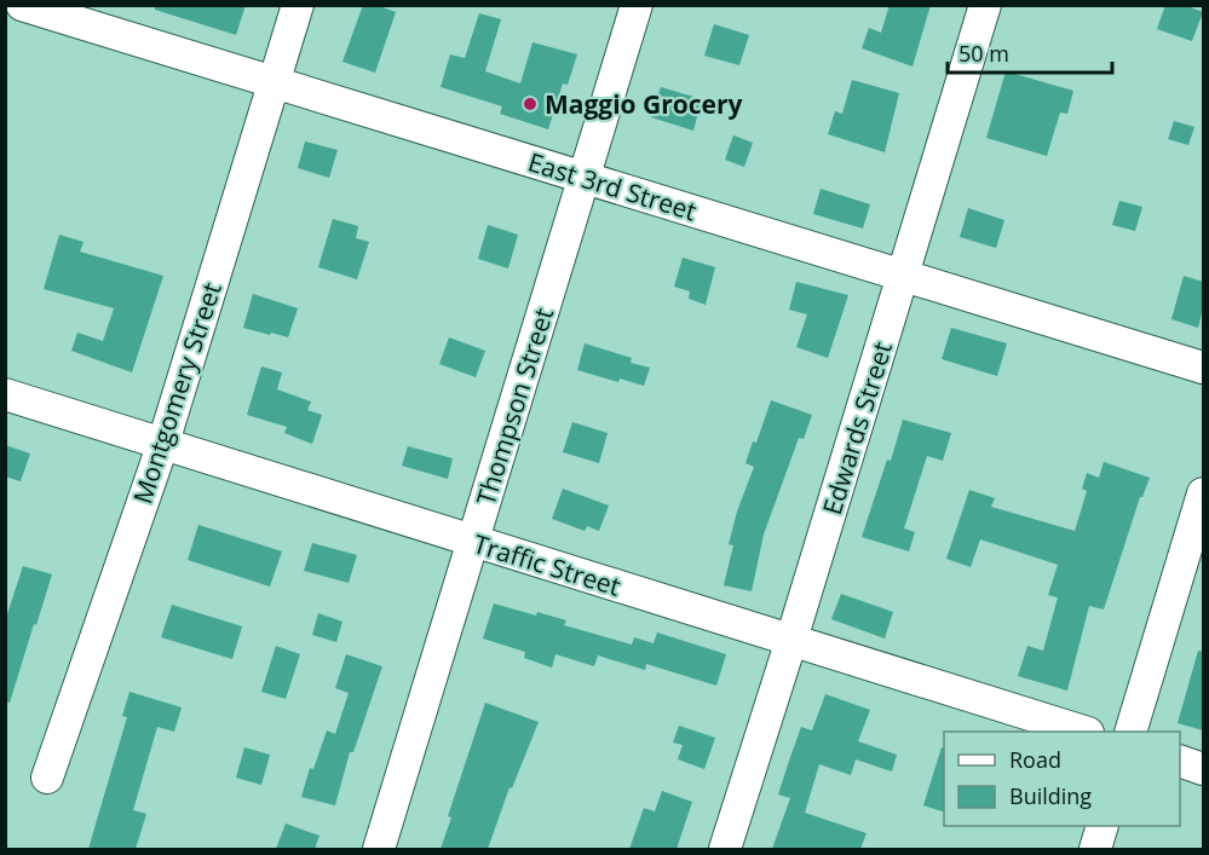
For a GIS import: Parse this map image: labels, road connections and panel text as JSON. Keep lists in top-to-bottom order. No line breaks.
{"streets":{"street":["East 3rd Street","Montgomery Street","Thompson Street","Edwards Street","Traffic Street"]},"crossings":[["East 3rd Street","Montgomery Street"],["East 3rd Street","Thompson Street"],["East 3rd Street","Edwards Street"],["Montgomery Street","Traffic Street"],["Thompson Street","Traffic Street"],["Edwards Street","Traffic Street"]],"places":["Maggio Grocery"],"legend":["Road","Building"],"scale_bar":"50 m"}
